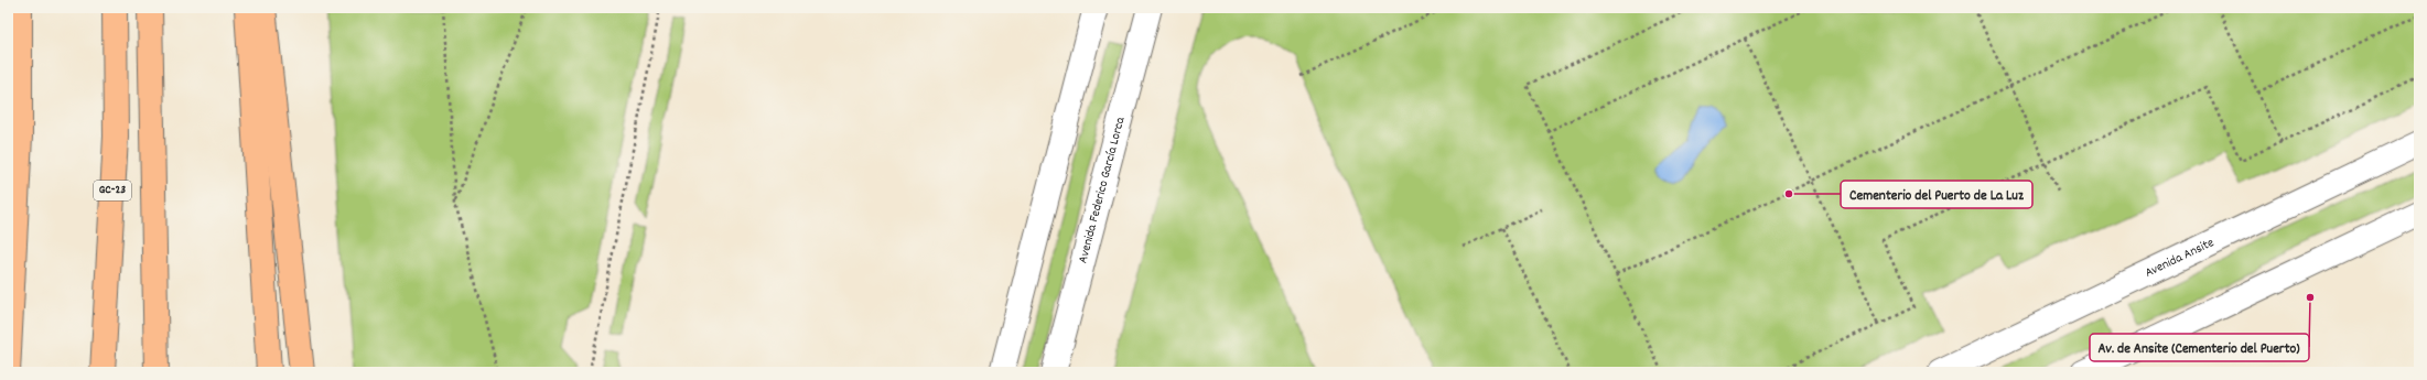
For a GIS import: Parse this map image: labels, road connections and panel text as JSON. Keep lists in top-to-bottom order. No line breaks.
{"streets":{"highway":["GC-23"],"street":["Avenida Federico García Lorca","Avenida Ansite"]},"places":["Cementerio del Puerto de La Luz","Av. de Ansite (Cementerio del Puerto)"]}
